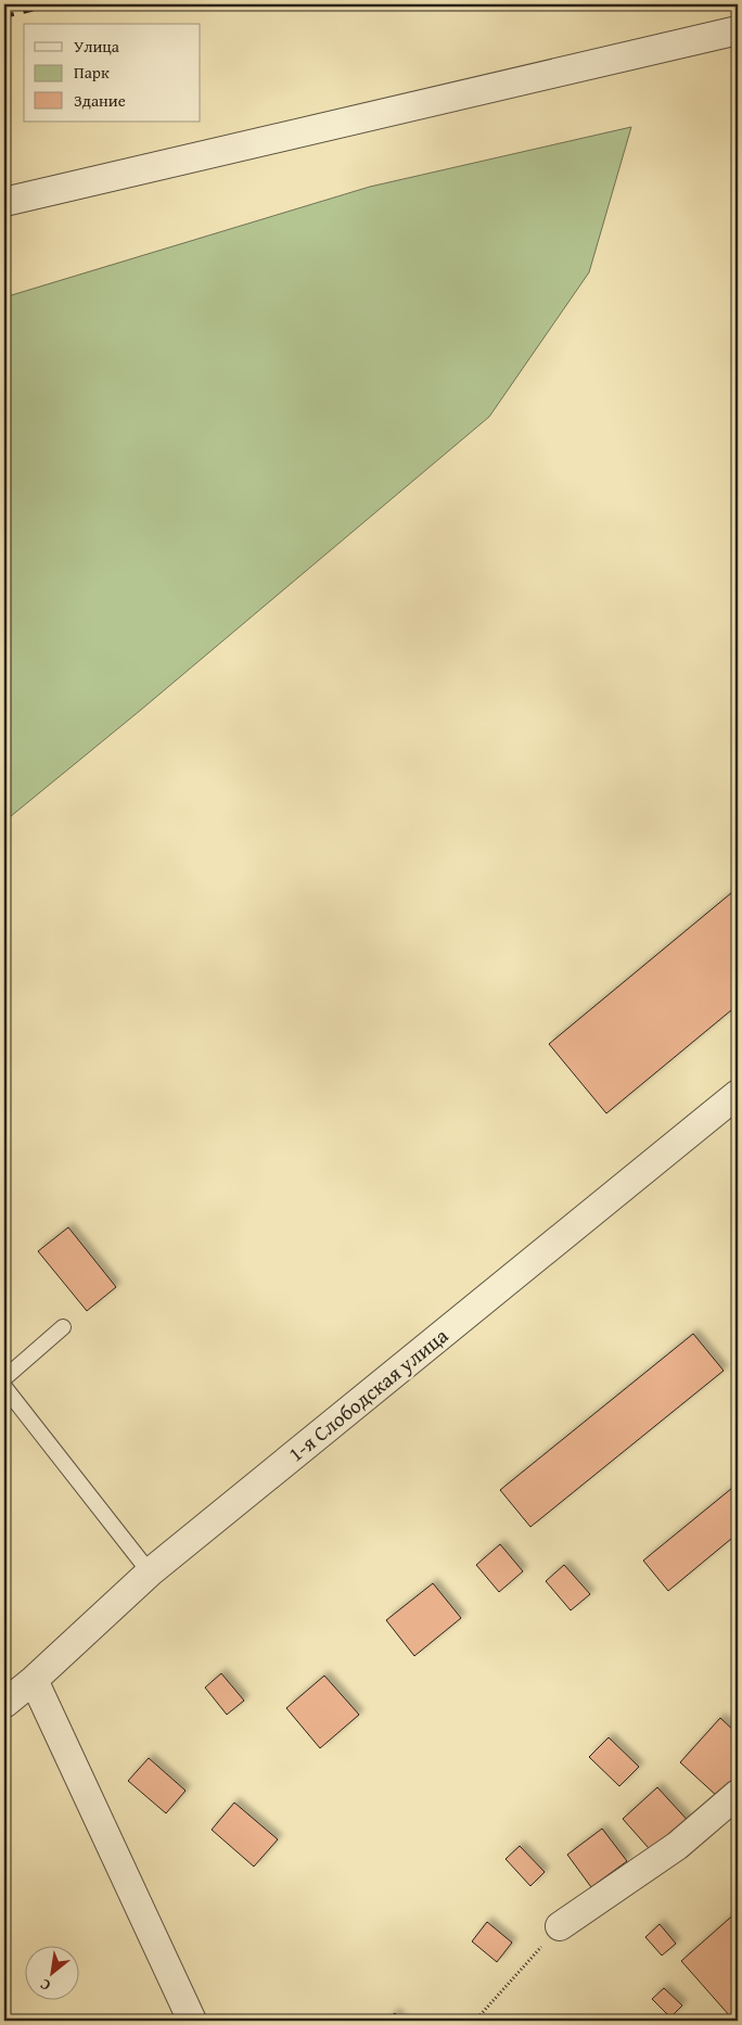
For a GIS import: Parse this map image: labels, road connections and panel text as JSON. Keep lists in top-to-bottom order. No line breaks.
{"streets":{"street":["1-я Слободская улица"]},"legend":["Улица","Парк","Здание"],"north":"bottom left"}
